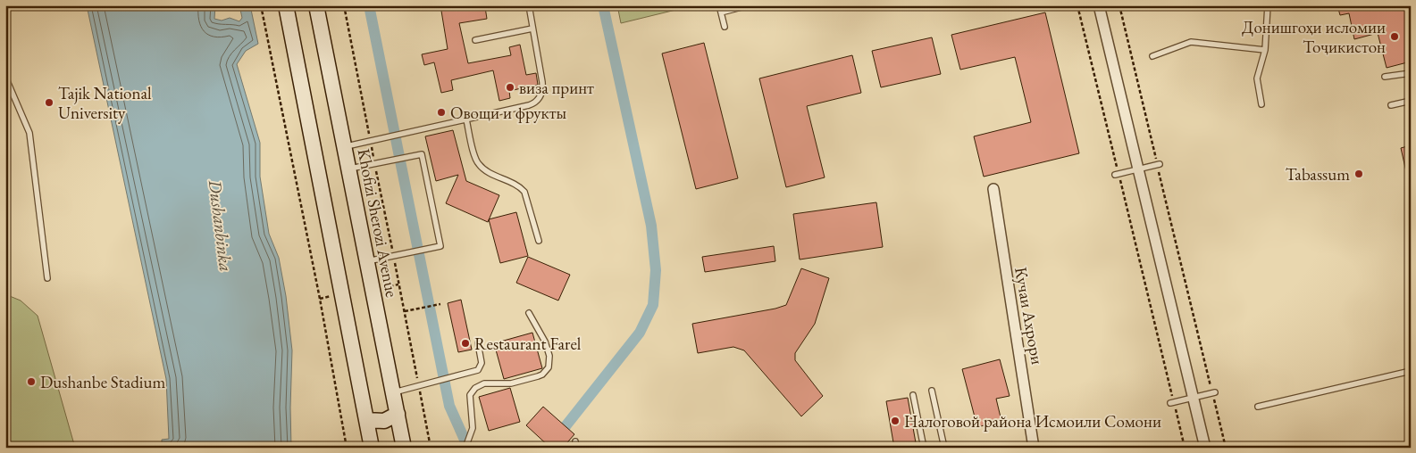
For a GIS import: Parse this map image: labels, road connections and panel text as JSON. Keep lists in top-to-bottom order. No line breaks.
{"streets":{"main road":["Khofizi Sherozi Avenue"],"street":["Кучаи Ахрори"]},"water":["Dushanbinka"],"places":["Донишгоҳи исломии Тоҷикистон","виза принт","Tajik National University","Овощи и фрукты","Tabassum","Restaurant Farel","Dushanbe Stadium","Налоговой района Исмоили Сомони"]}
